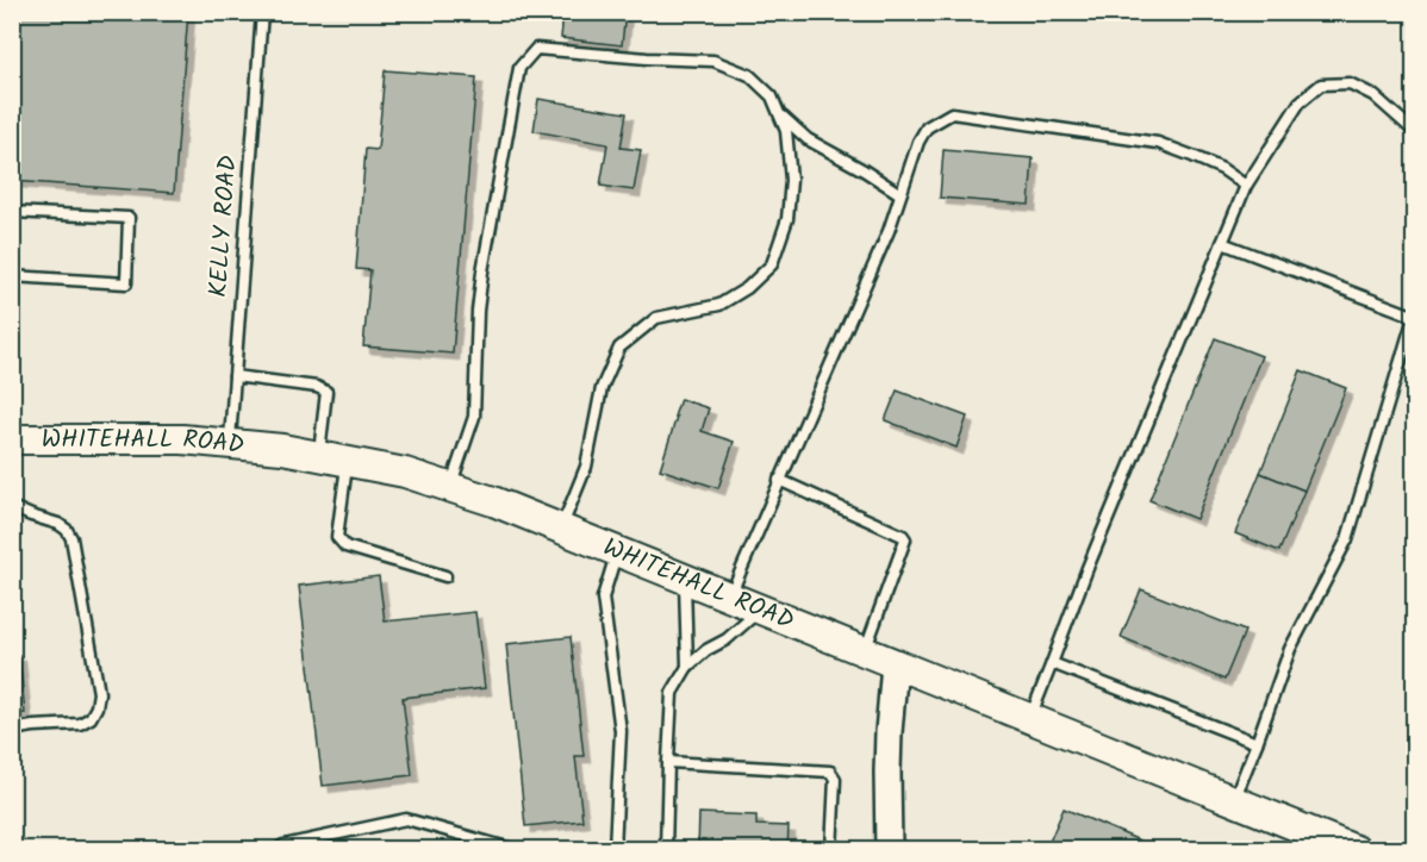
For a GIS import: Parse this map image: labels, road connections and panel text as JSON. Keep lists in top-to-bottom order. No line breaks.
{"streets":{"main road":["WHITEHALL ROAD"],"lane":["KELLY ROAD"]},"crossings":[["KELLY ROAD","WHITEHALL ROAD"]]}
